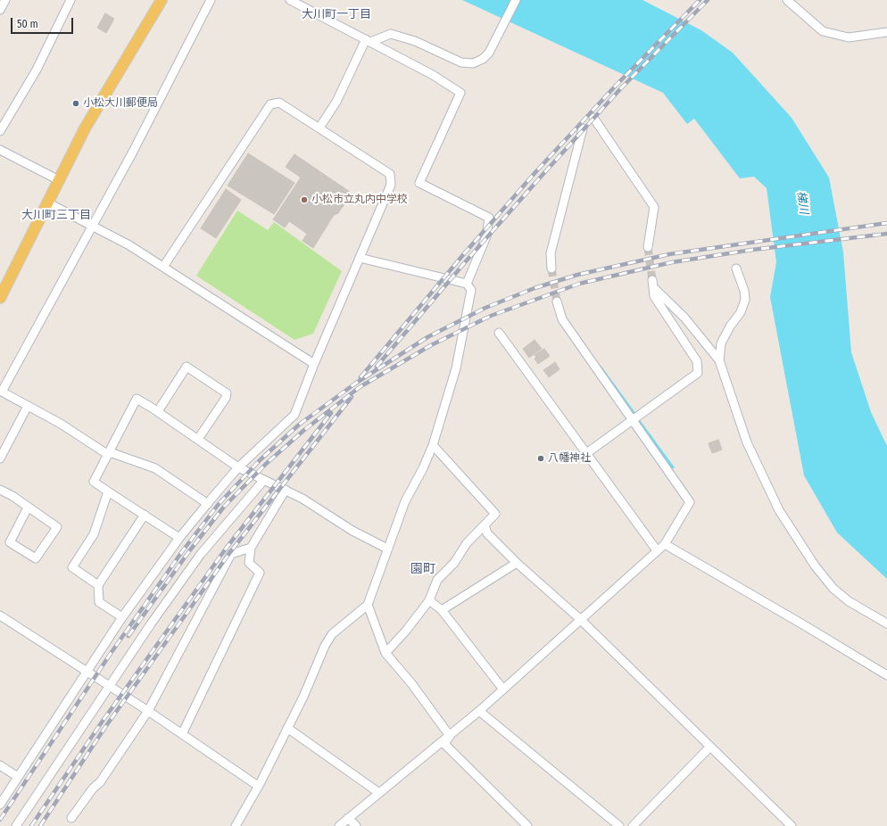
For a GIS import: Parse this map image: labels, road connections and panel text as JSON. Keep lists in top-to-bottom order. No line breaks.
{"districts":["大川町一丁目","大川町三丁目","園町"],"water":["梯川"],"places":["小松大川郵便局","小松市立丸内中学校","八幡神社"],"scale_bar":"50 m"}
